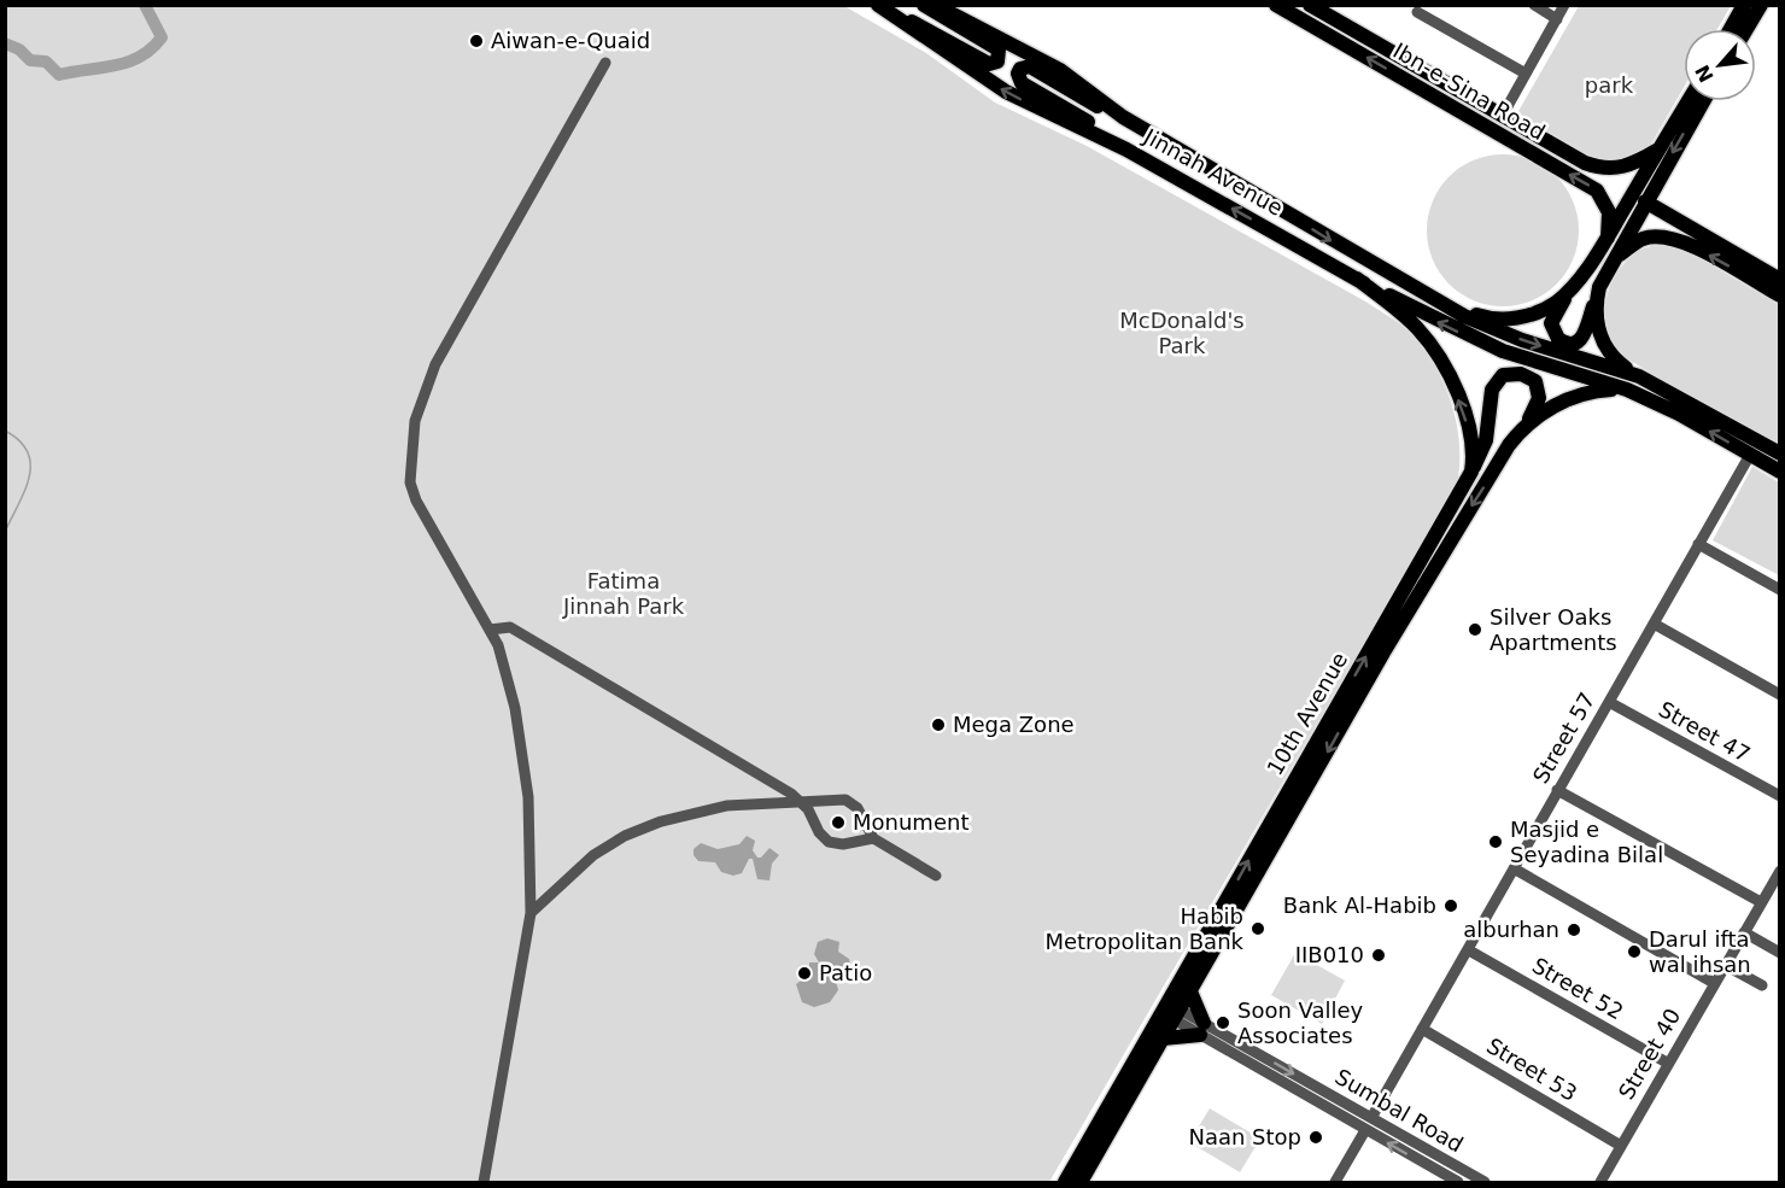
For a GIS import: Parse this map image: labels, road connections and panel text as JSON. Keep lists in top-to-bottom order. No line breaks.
{"streets":{"main road":["Ibn-e-Sina Road","Jinnah Avenue","10th Avenue"],"street":["Street 47","Street 57","Street 52","Street 40","Street 53","Sumbal Road"]},"crossings":[["Jinnah Avenue","10th Avenue"],["Jinnah Avenue","Street 57"],["10th Avenue","Sumbal Road"],["Street 47","Street 57"],["Street 57","Street 52"],["Street 57","Street 53"],["Street 57","Sumbal Road"],["Street 52","Street 40"],["Street 40","Street 53"]],"parks":["park","McDonald's Park","Fatima Jinnah Park"],"places":["Aiwan-e-Quaid","Silver Oaks Apartments","Mega Zone","Monument","Masjid e Seyadina Bilal","Bank Al-Habib","Habib Metropolitan Bank","alburhan","Darul ifta wal ihsan","IIB010","Patio","Soon Valley Associates","Naan Stop"],"north":"bottom left"}
